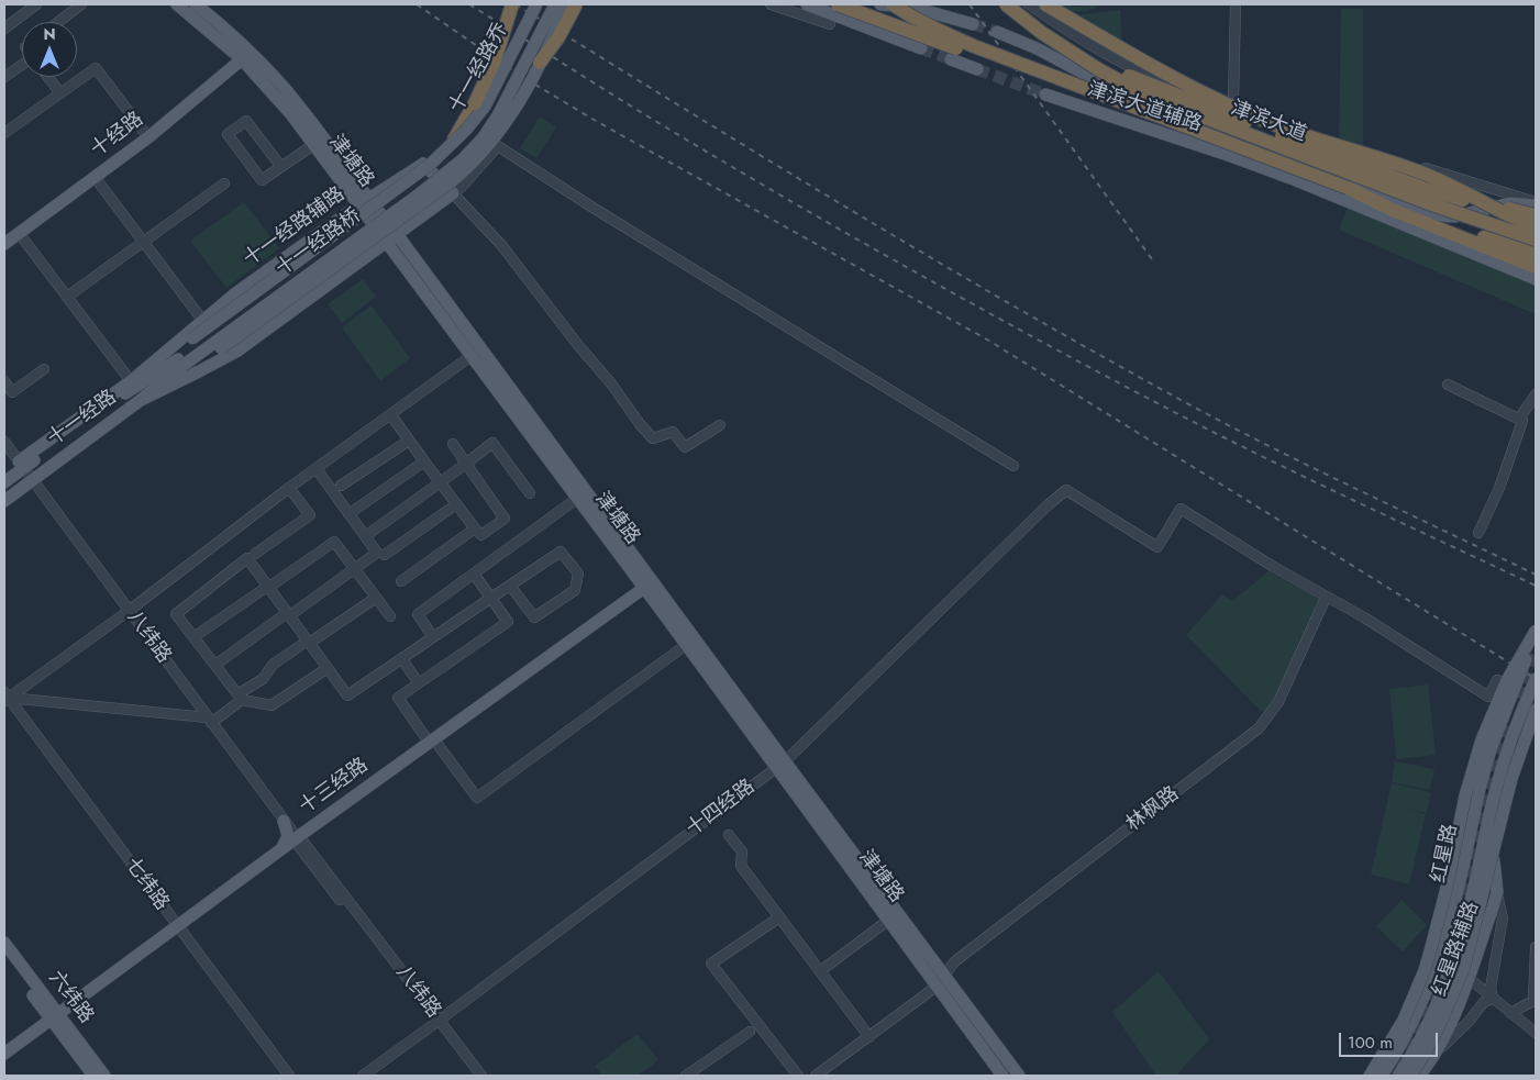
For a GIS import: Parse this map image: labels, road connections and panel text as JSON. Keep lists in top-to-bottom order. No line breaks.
{"streets":{"highway":["津滨大道"],"main road":["十一经路乔","津滨大道辅路","十经路","津塘路","十一经路辅路","十一经路桥","十一经路","十三经路","红星路","红星路辅路","六纬路"],"street":["八纬路","十四经路","林枫路","七纬路"]},"crossings":[["十一经路乔","十一经路"],["十经路","津塘路"],["津塘路","十一经路辅路"],["津塘路","十三经路"],["津塘路","十四经路"],["津塘路","林枫路"],["十一经路辅路","十一经路"],["十一经路辅路","八纬路"],["十一经路桥","十一经路"],["十一经路","八纬路"],["八纬路","十三经路"],["八纬路","十四经路"],["十三经路","七纬路"],["十三经路","六纬路"],["十四经路","林枫路"]],"scale_bar":"100 m","north":"top"}
